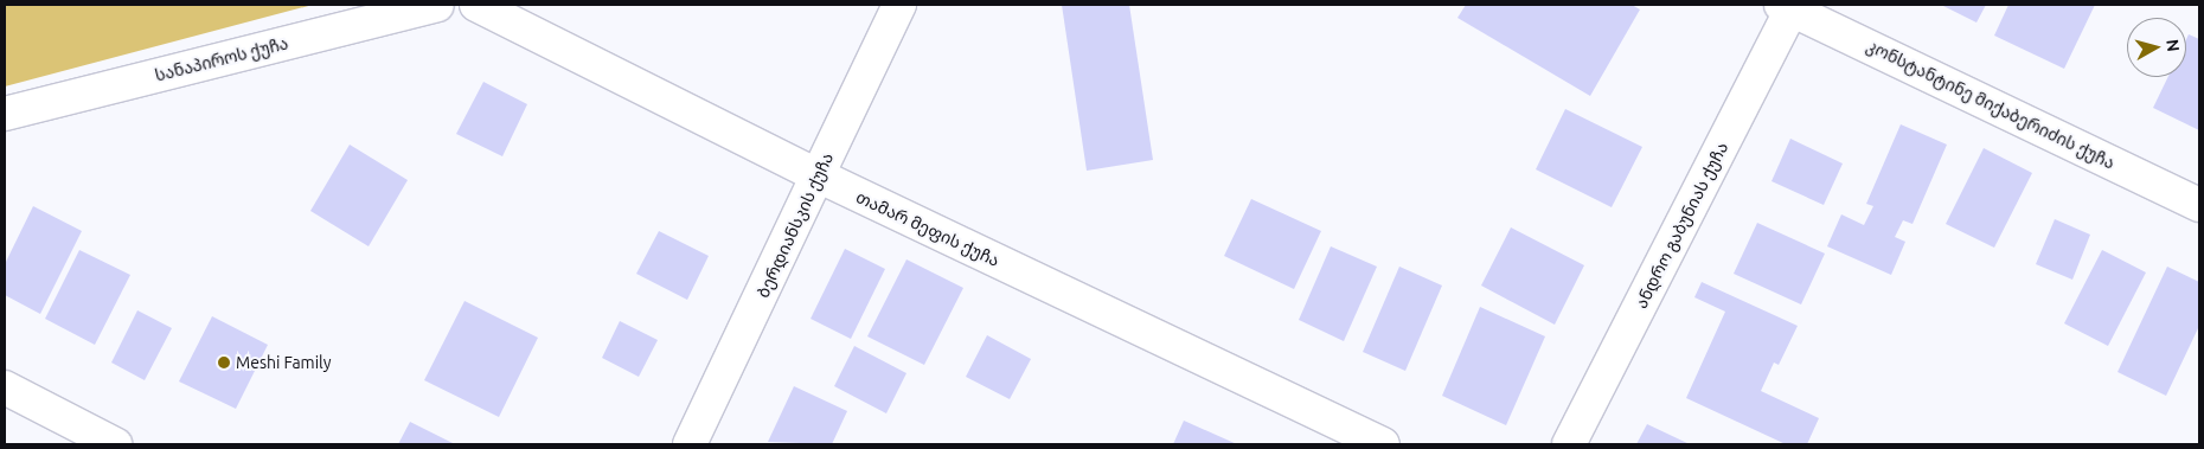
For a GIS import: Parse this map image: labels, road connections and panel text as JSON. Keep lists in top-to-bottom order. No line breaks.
{"streets":{"street":["სანაპიროს ქუჩა","კონსტანტინე მიქაბერიძის ქუჩა","ბერდიანსკის ქუჩა","ანდრო გაბუნიას ქუჩა","თამარ მეფის ქუჩა"]},"crossings":[["კონსტანტინე მიქაბერიძის ქუჩა","ანდრო გაბუნიას ქუჩა"],["ბერდიანსკის ქუჩა","თამარ მეფის ქუჩა"]],"places":["Meshi Family"],"north":"right"}
